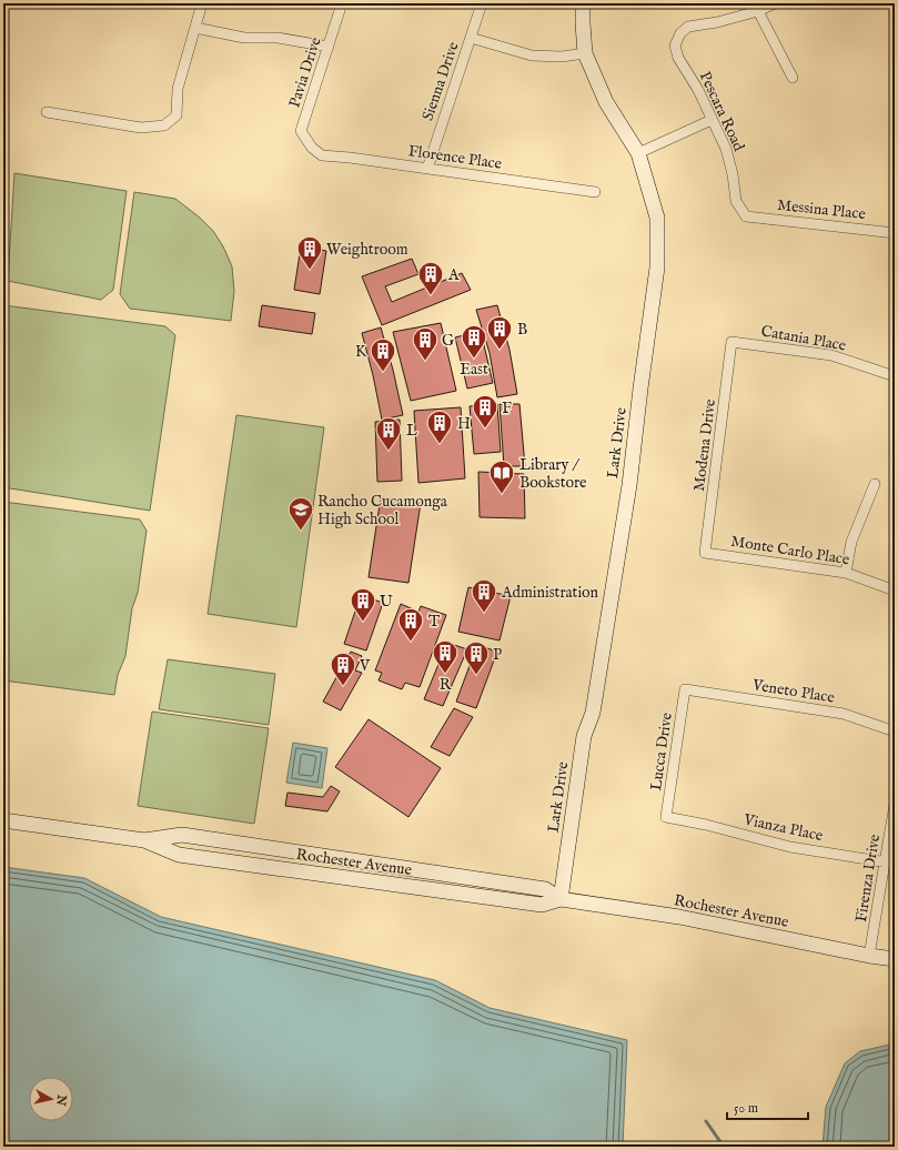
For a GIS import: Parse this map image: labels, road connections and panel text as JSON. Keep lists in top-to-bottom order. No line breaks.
{"streets":{"street":["Pavia Drive","Sienna Drive","Pescara Road","Florence Place","Messina Place","Catania Place","Lark Drive","Modena Drive","Monte Carlo Place","Veneto Place","Lucca Drive","Vianza Place","Rochester Avenue","Firenza Drive"]},"crossings":[["Pavia Drive","Florence Place"],["Sienna Drive","Florence Place"],["Pescara Road","Messina Place"],["Catania Place","Modena Drive"],["Lark Drive","Rochester Avenue"],["Modena Drive","Monte Carlo Place"],["Veneto Place","Lucca Drive"],["Lucca Drive","Vianza Place"],["Vianza Place","Firenza Drive"],["Rochester Avenue","Firenza Drive"]],"places":{"building":["Weightroom","A","B","East","G","K","F","H","L","Administration","U","T","R","P","V"],"library":["Library / Bookstore"],"school or university":["Rancho Cucamonga High School"]},"scale_bar":"50 m","north":"right"}
